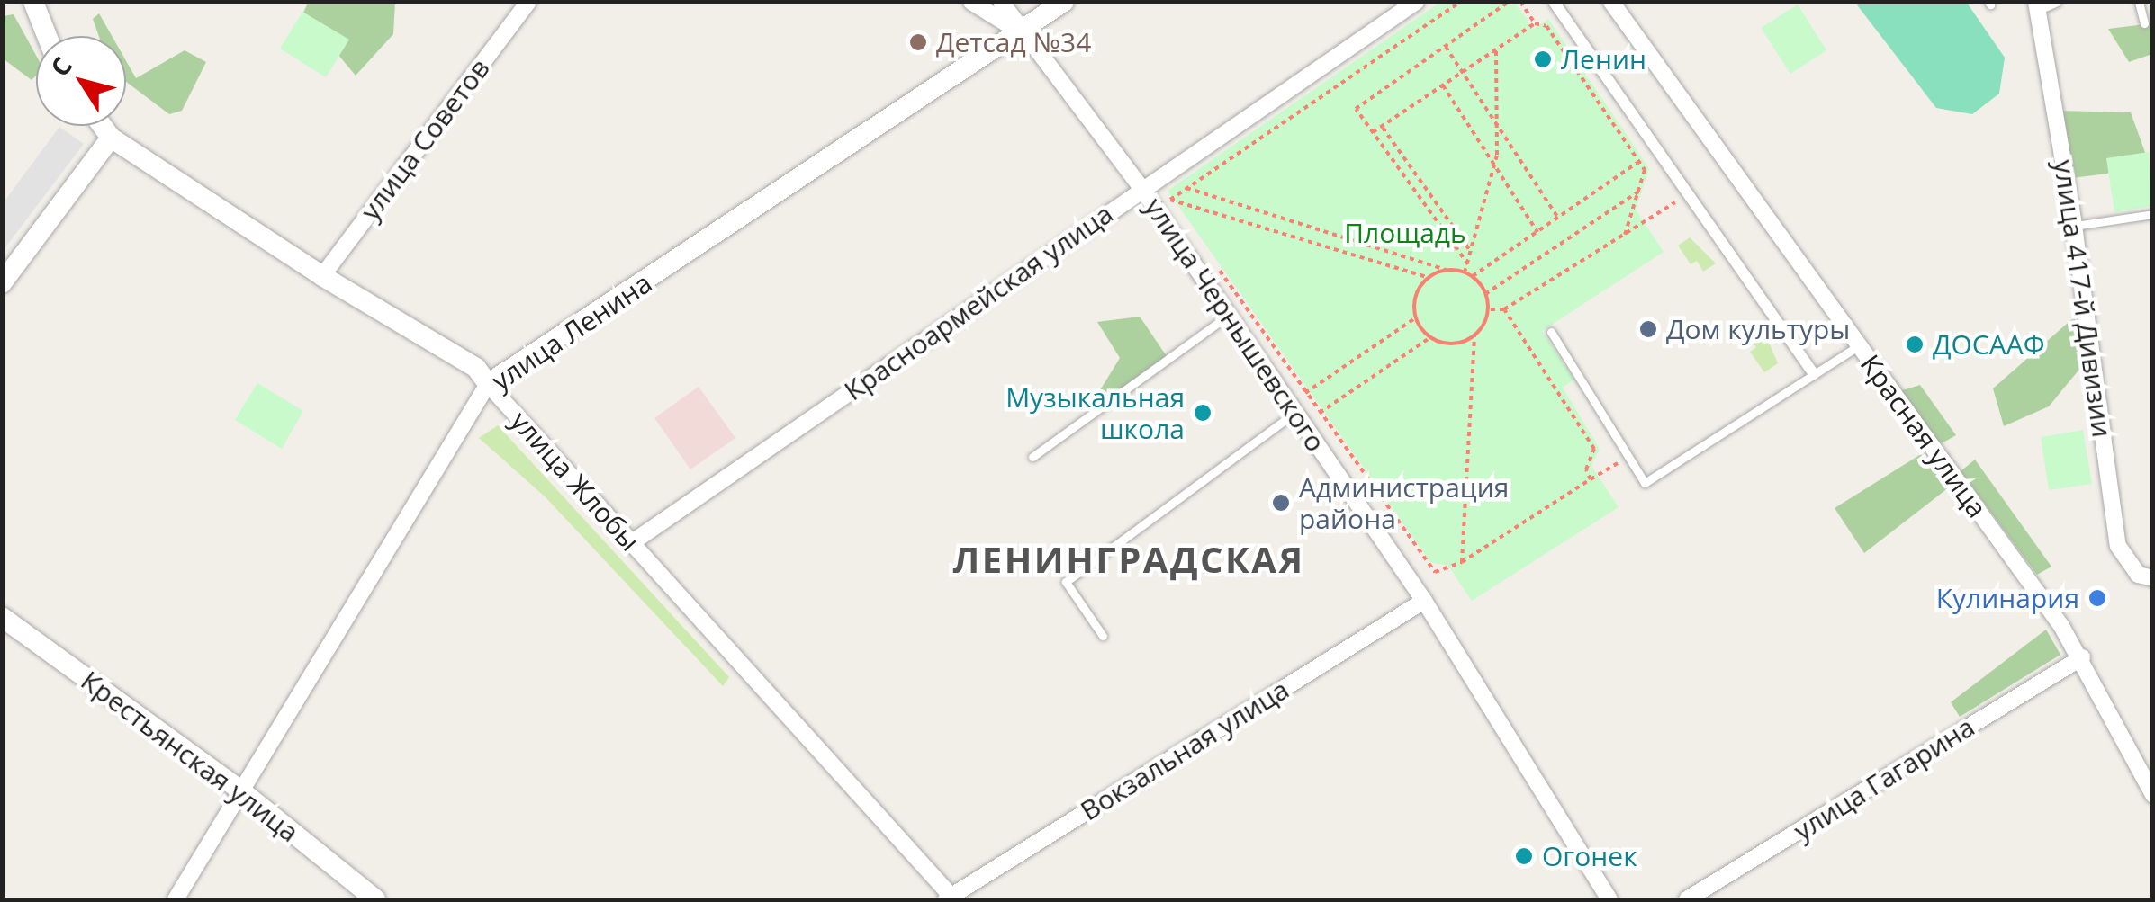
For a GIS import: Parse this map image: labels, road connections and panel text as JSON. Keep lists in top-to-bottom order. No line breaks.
{"streets":{"street":["улица Советов","улица 417-й Дивизии","Красноармейская улица","улица Чернышевского","улица Ленина","Красная улица","улица Жлобы","Вокзальная улица","Крестьянская улица","улица Гагарина"]},"crossings":[["улица Советов","улица Жлобы"],["Красноармейская улица","улица Чернышевского"],["Красноармейская улица","улица Жлобы"],["улица Чернышевского","улица Ленина"],["улица Чернышевского","Вокзальная улица"],["улица Ленина","улица Жлобы"],["улица Ленина","Крестьянская улица"],["Красная улица","улица Гагарина"],["улица Жлобы","Вокзальная улица"]],"districts":["ЛЕНИНГРАДСКАЯ"],"parks":["Площадь"],"places":["Детсад №34","Ленин","Дом культуры","ДОСААФ","Музыкальная школа","Администрация района","Кулинария","Огонек"],"north":"top left"}
